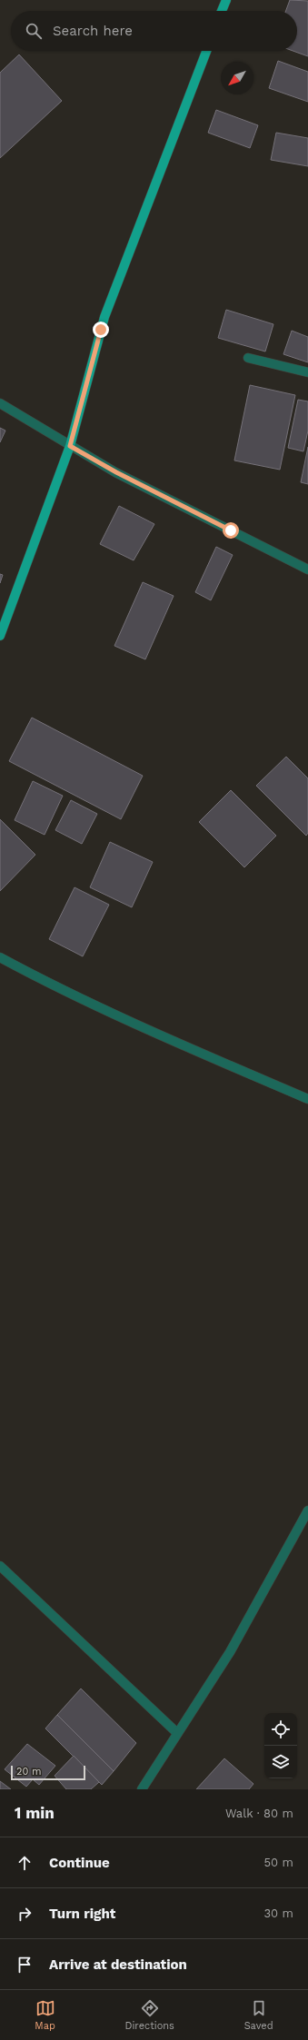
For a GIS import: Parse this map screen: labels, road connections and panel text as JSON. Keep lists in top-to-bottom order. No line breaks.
{"scale_bar":"20 m","north":"bottom left","page":{"search":"Search here","scale":"20 m","heading":["1 min","Walk · 80 m"],"list":[["Continue","50 m"],["Turn right","30 m"],"Arrive at destination"],"nav":["Map","Directions","Saved"]}}
